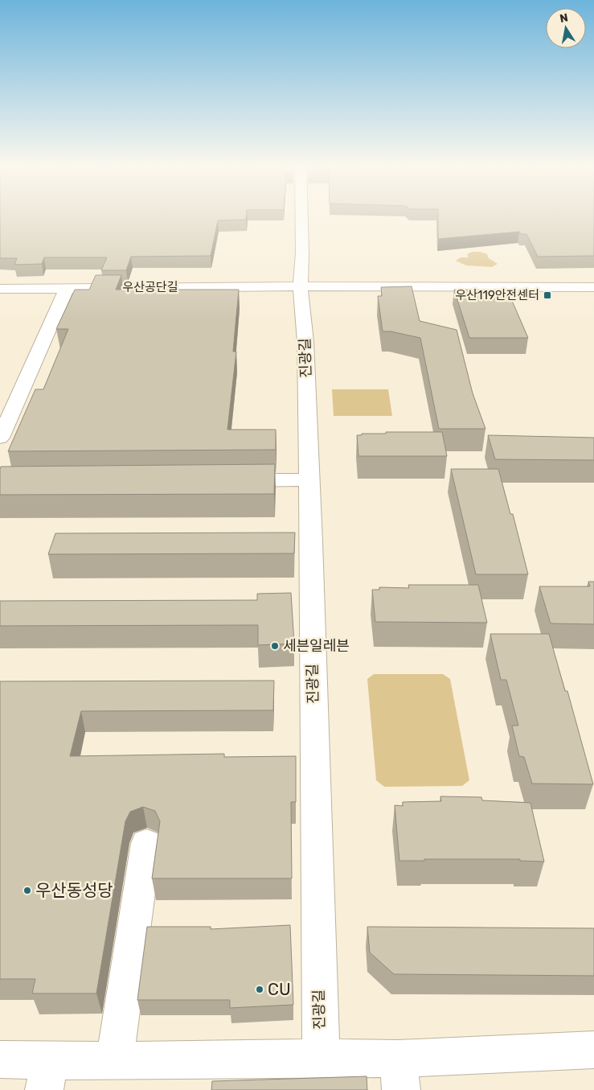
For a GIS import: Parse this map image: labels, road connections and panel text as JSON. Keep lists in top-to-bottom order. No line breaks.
{"streets":{"street":["우산공단길","진광길"]},"crossings":[["우산공단길","진광길"]],"places":{"transit":["우산119안전센터"],"other":["세븐일레븐","우산동성당","CU"]},"north":"top"}
